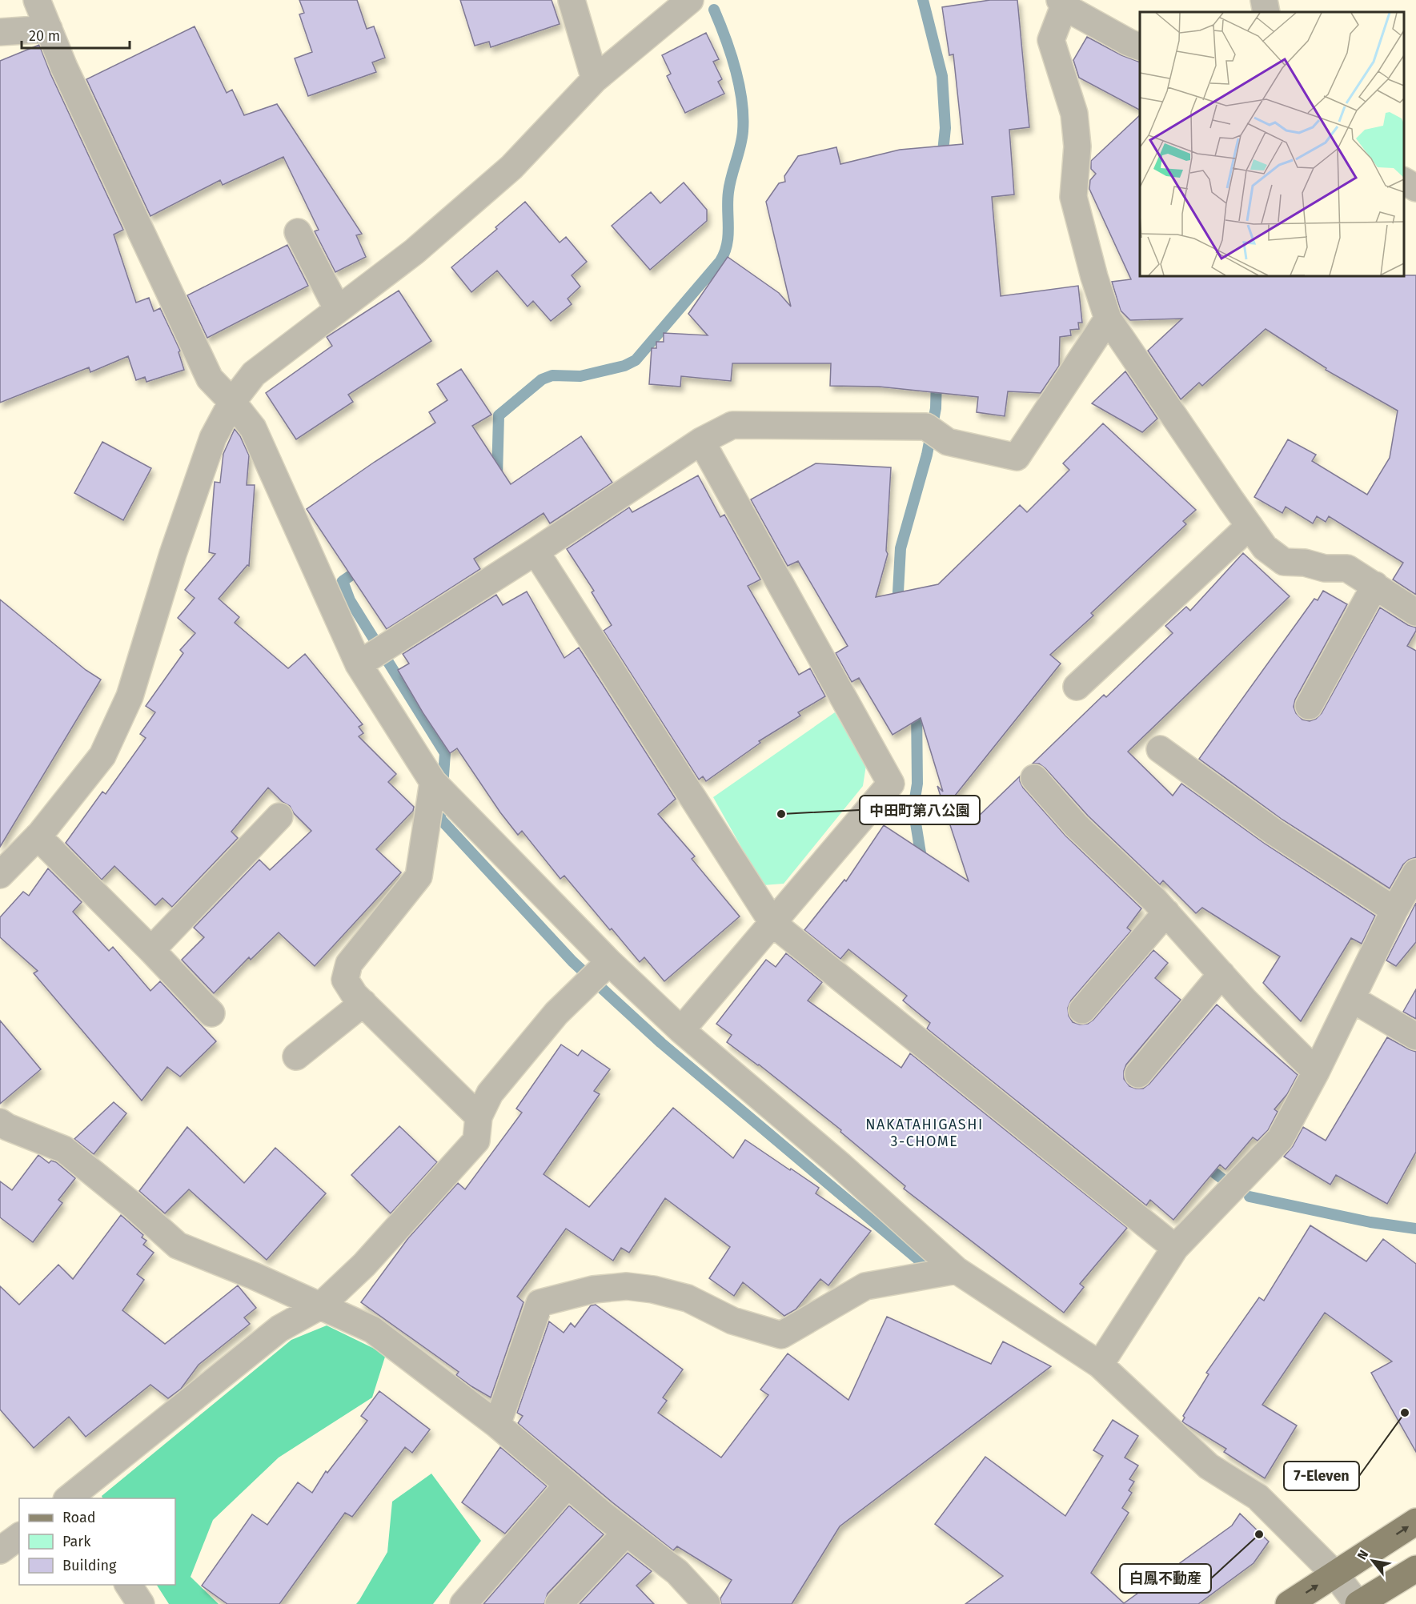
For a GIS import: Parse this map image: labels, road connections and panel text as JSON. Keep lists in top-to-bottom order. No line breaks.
{"districts":["NAKATAHIGASHI 3-CHOME"],"places":["中田町第八公園","7-Eleven","白鳳不動産"],"legend":["Road","Park","Building"],"scale_bar":"20 m","north":"top left"}
